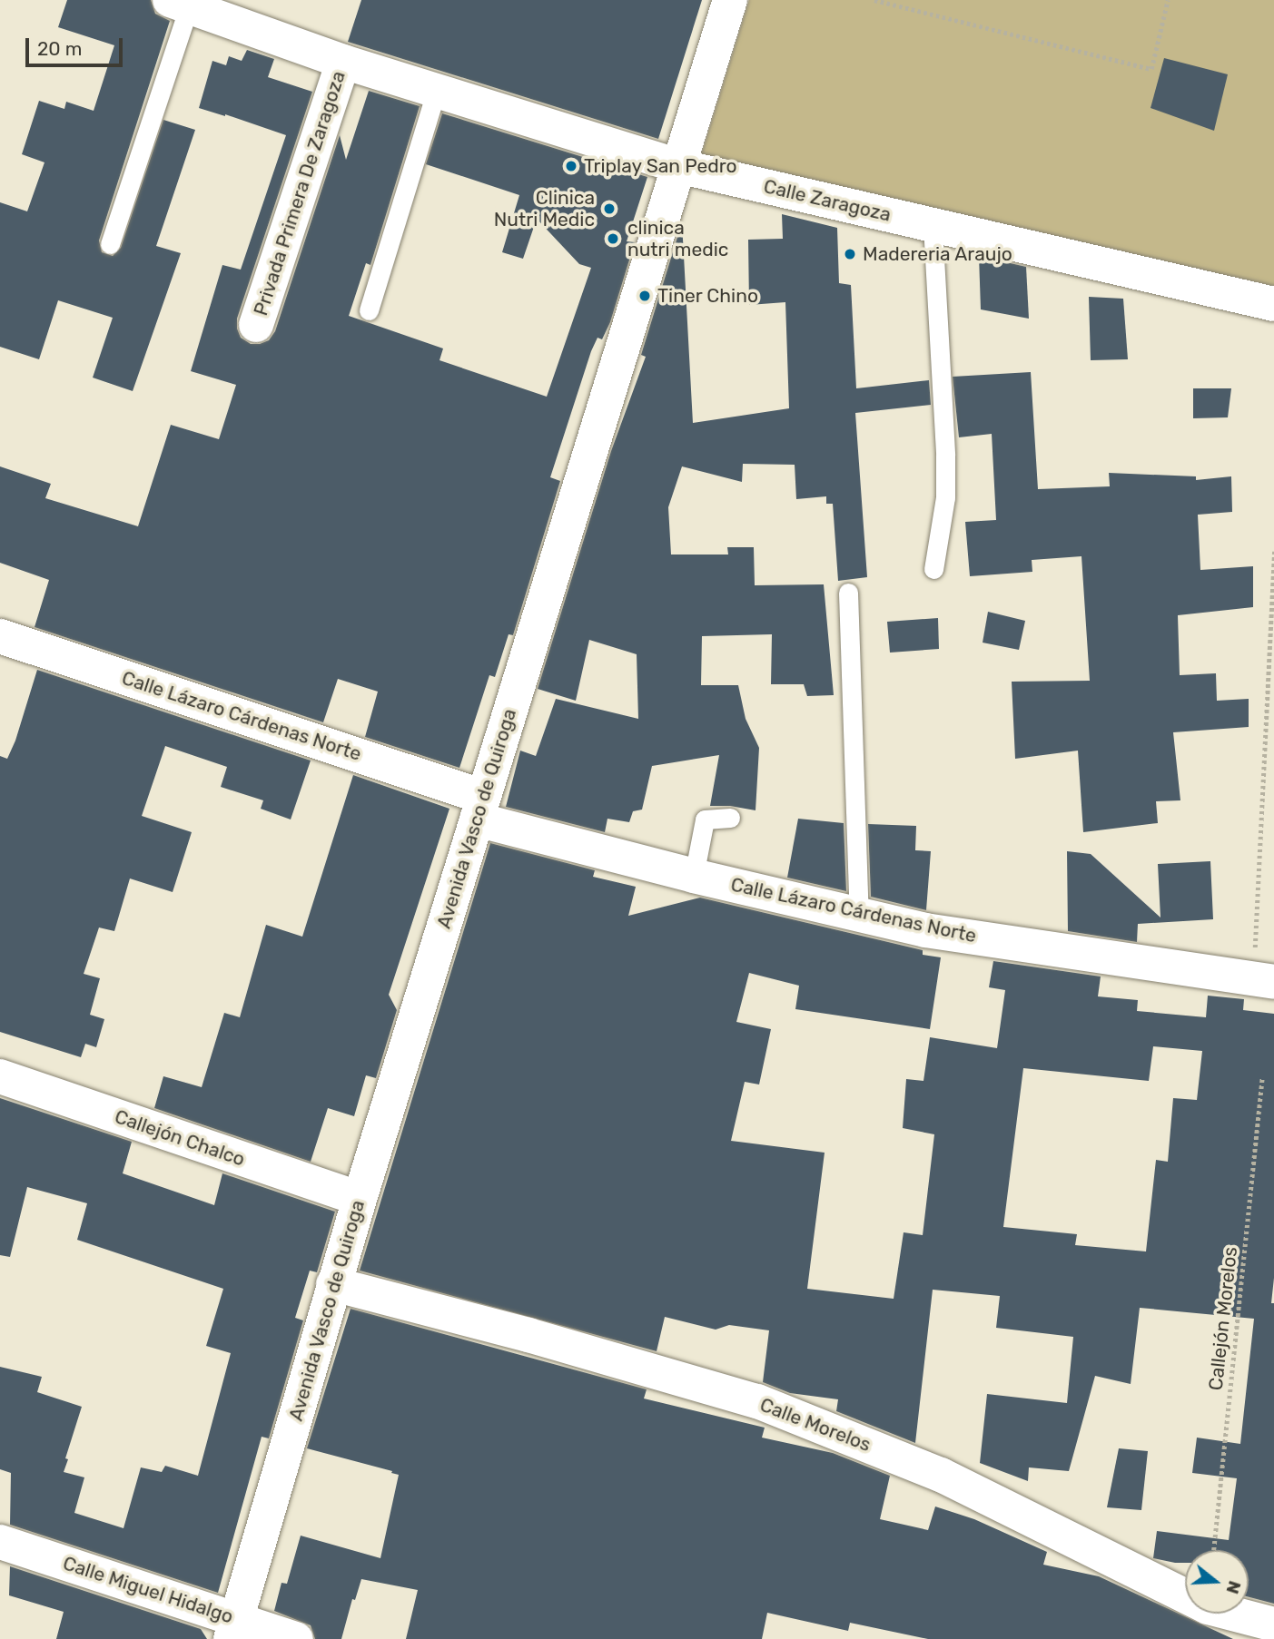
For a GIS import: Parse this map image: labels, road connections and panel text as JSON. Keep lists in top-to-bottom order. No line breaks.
{"streets":{"street":["Privada Primera De Zaragoza","Calle Zaragoza","Calle Lázaro Cárdenas Norte","Avenida Vasco de Quiroga","Callejón Chalco","Calle Morelos","Calle Miguel Hidalgo"],"path":["Callejón Morelos"]},"crossings":[["Privada Primera De Zaragoza","Calle Zaragoza"],["Calle Zaragoza","Avenida Vasco de Quiroga"],["Calle Lázaro Cárdenas Norte","Avenida Vasco de Quiroga"],["Avenida Vasco de Quiroga","Callejón Chalco"],["Avenida Vasco de Quiroga","Calle Morelos"],["Avenida Vasco de Quiroga","Calle Miguel Hidalgo"]],"places":["Triplay San Pedro","Clinica Nutri Medic","clinica nutri medic","Madereria Araujo","Tiner Chino"],"scale_bar":"20 m","north":"right"}
